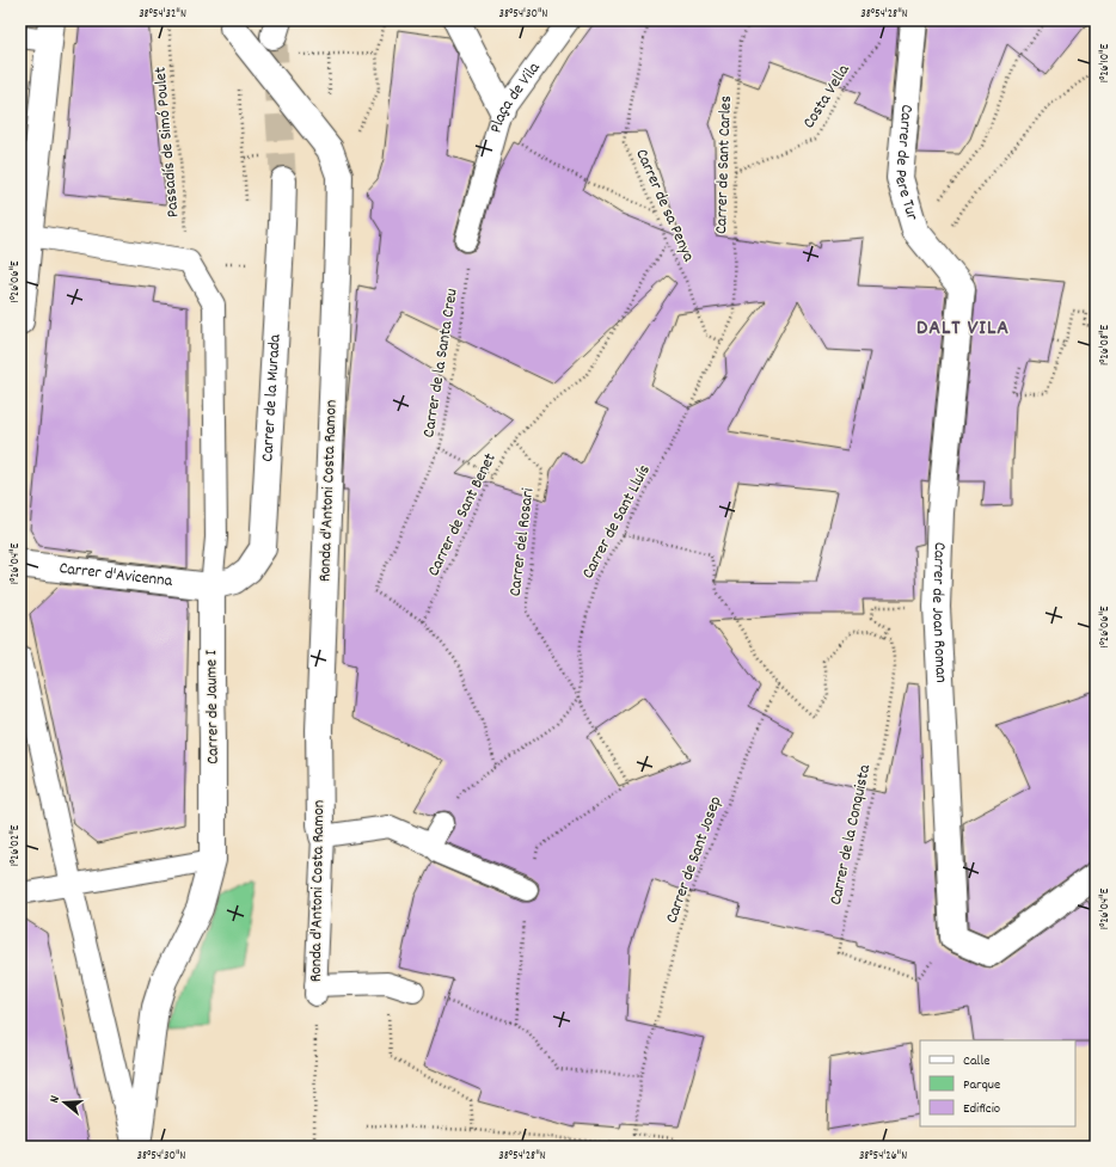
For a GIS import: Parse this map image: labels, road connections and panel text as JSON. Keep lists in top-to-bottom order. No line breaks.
{"streets":{"street":["Plaça de Vila","Carrer de Pere Tur","Carrer de la Murada","Ronda d'Antoni Costa Ramon","Carrer d'Avicenna","Carrer de Joan Roman","Carrer de Jaume I"],"path":["Costa Vella","Passadís de Simó Poulet","Carrer de Sant Carles","Carrer de sa Penya","Carrer de la Santa Creu","Carrer de Sant Benet","Carrer de Sant Lluís","Carrer del Rosari","Carrer de la Conquista","Carrer de Sant Josep"]},"crossings":[["Costa Vella","Carrer de Sant Carles"],["Plaça de Vila","Carrer de la Santa Creu"],["Passadís de Simó Poulet","Carrer de Jaume I"],["Carrer de Pere Tur","Carrer de Joan Roman"],["Carrer de Sant Carles","Carrer de Sant Lluís"],["Carrer de sa Penya","Carrer de Sant Benet"],["Carrer de sa Penya","Carrer de Sant Lluís"],["Carrer de la Santa Creu","Carrer de Sant Benet"],["Carrer de la Murada","Carrer d'Avicenna"],["Carrer de la Murada","Carrer de Jaume I"],["Carrer de Sant Benet","Carrer del Rosari"],["Carrer de Sant Lluís","Carrer del Rosari"],["Carrer d'Avicenna","Carrer de Jaume I"]],"districts":["DALT VILA"],"legend":["Calle","Parque","Edificio"],"north":"left","coordinates":["38°54'32\"N","38°54'30\"N","38°54'28\"N","1°26'10\"E","1°26'06\"E","1°26'08\"E","1°26'04\"E","1°26'02\"E","38°54'26\"N"]}
